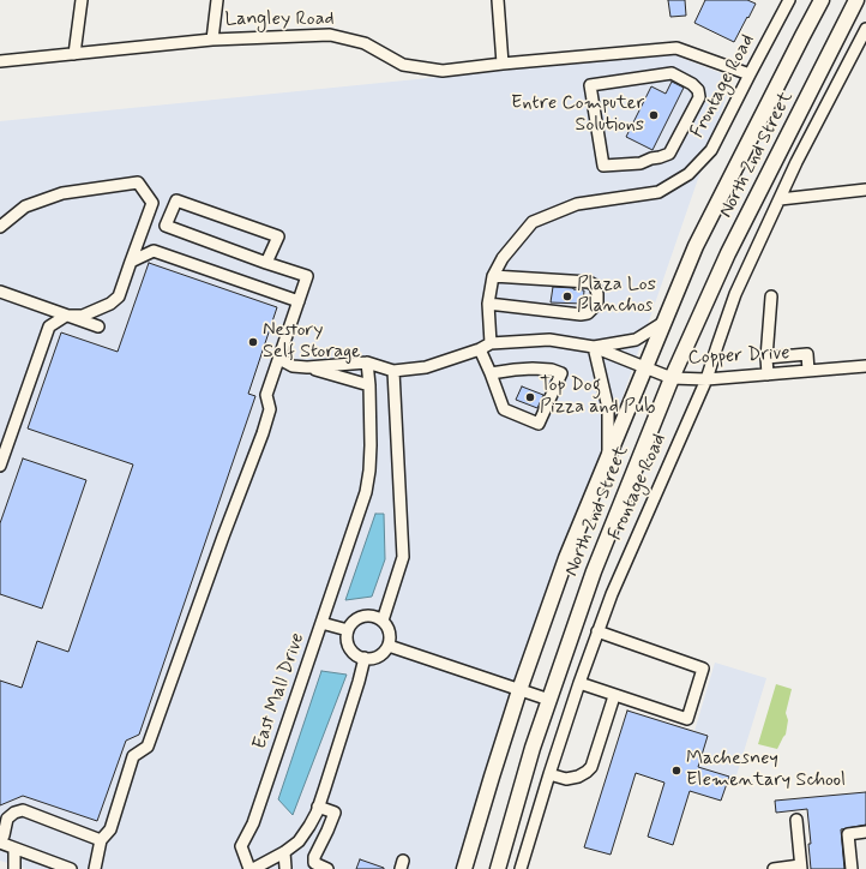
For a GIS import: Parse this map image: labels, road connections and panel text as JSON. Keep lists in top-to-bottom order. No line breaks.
{"streets":{"main road":["North 2nd Street"],"street":["Langley Road","Frontage Road","Copper Drive","East Mall Drive"]},"crossings":[["Langley Road","Frontage Road"],["Frontage Road","Copper Drive"],["North 2nd Street","Copper Drive"]],"places":["Entre Computer Solutions","Plaza Los Planchos","Nestory Self Storage","Top Dog Pizza and Pub","Machesney Elementary School"]}
